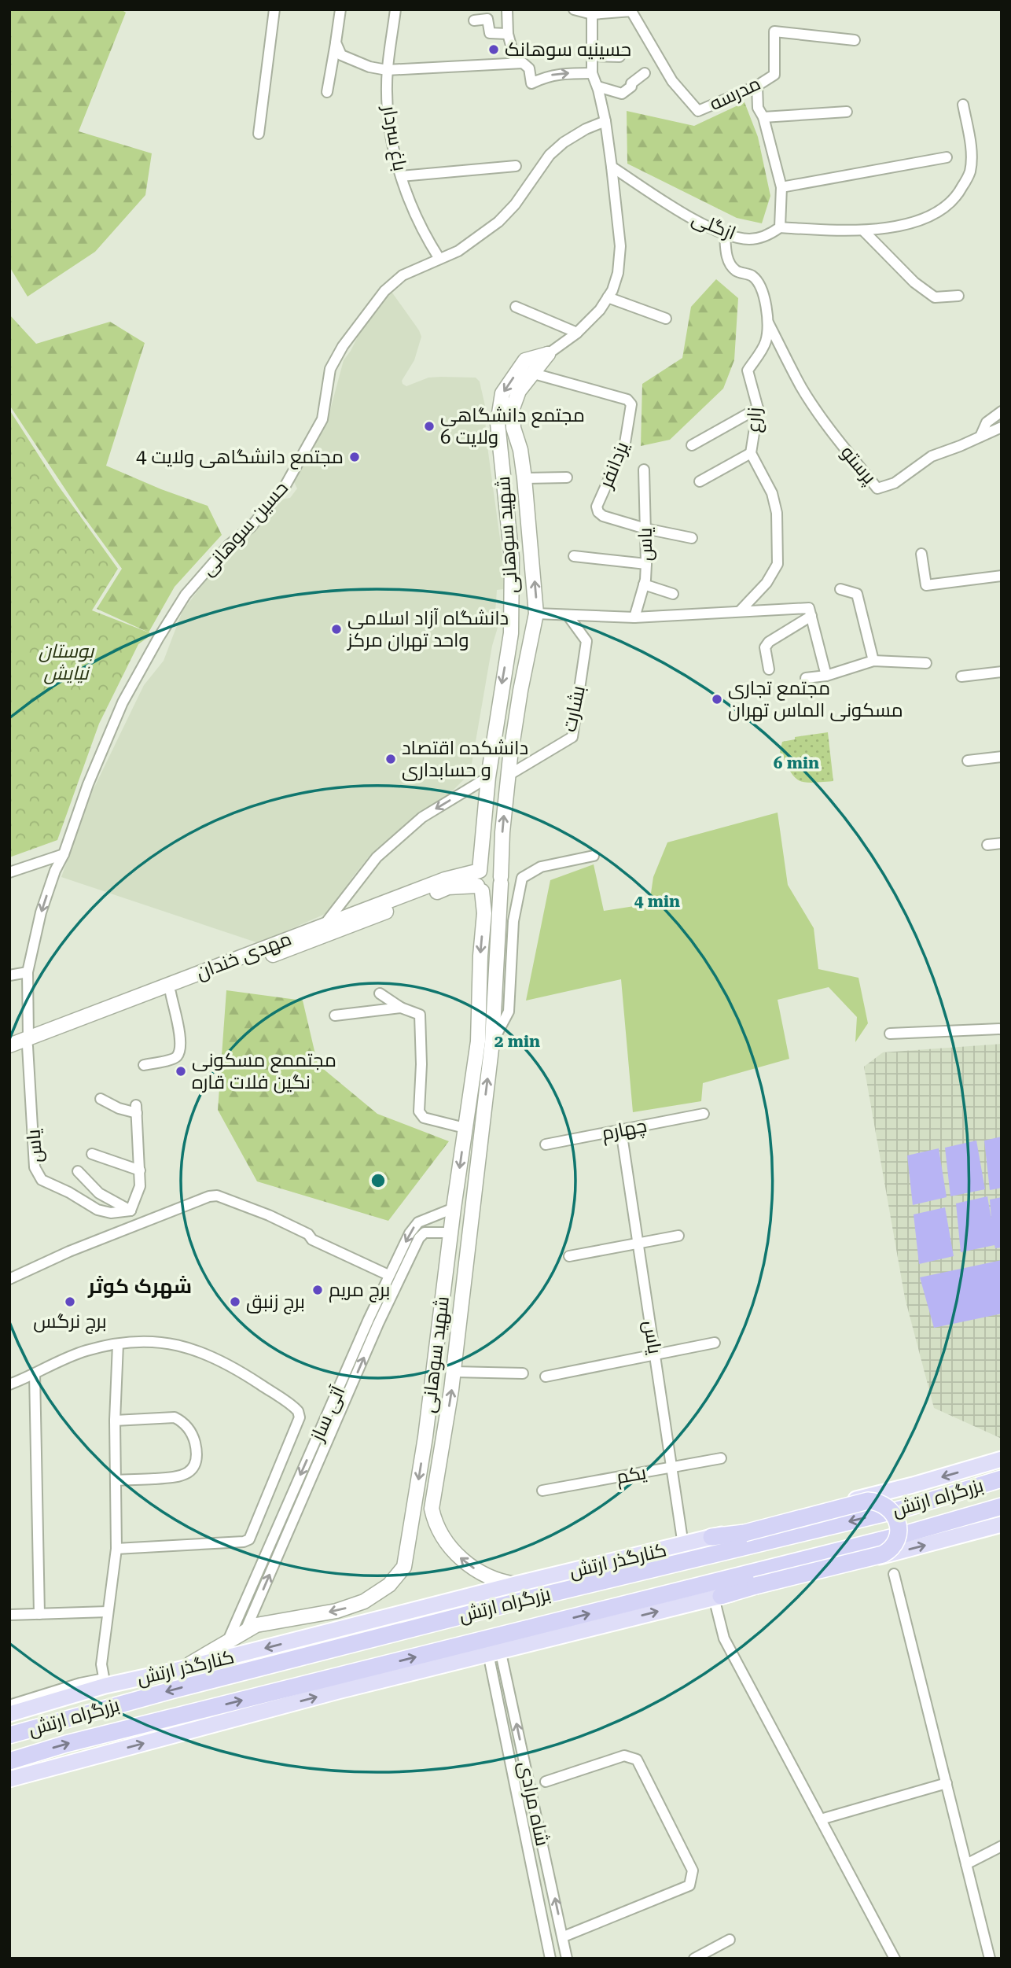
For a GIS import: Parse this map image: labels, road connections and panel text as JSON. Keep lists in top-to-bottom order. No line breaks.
{"streets":{"highway":["بزرگراه ارتش"],"main road":["شهید سوهانی","مهدی خندان","کنارگذر ارتش"],"street":["مدرسه","باغ سردار","ازگلی","زارع","یزدانفر","پرستو","حسین سوهانی","یاس","بشارت","چهارم","آتی ساز","یکم","شاه مرادی"]},"crossings":[["مدرسه","شهید سوهانی"],["باغ سردار","حسین سوهانی"],["ازگلی","زارع"],["ازگلی","شهید سوهانی"],["زارع","پرستو"],["یزدانفر","شهید سوهانی"],["یزدانفر","یاس"],["حسین سوهانی","شهید سوهانی"],["حسین سوهانی","یاس"],["حسین سوهانی","مهدی خندان"],["شهید سوهانی","بشارت"],["شهید سوهانی","مهدی خندان"],["شهید سوهانی","آتی ساز"],["شهید سوهانی","کنارگذر ارتش"],["یاس","مهدی خندان"],["یاس","چهارم"],["یاس","یکم"],["یاس","کنارگذر ارتش"]],"districts":["شهرک کوثر"],"parks":["بوستان نیایش"],"places":["حسینیه سوهانک","مجتمع دانشگاهی ولایت 6","مجتمع دانشگاهی ولایت 4","دانشگاه آزاد اسلامی واحد تهران مرکز","مجتمع تجاری مسکونی الماس تهران","دانشکده اقتصاد و حسابداری","مجتممع مسکونی نگین فلات قاره","برج مریم","برج نرگس","برج زنبق"],"rings":["6 min","4 min","2 min"]}
